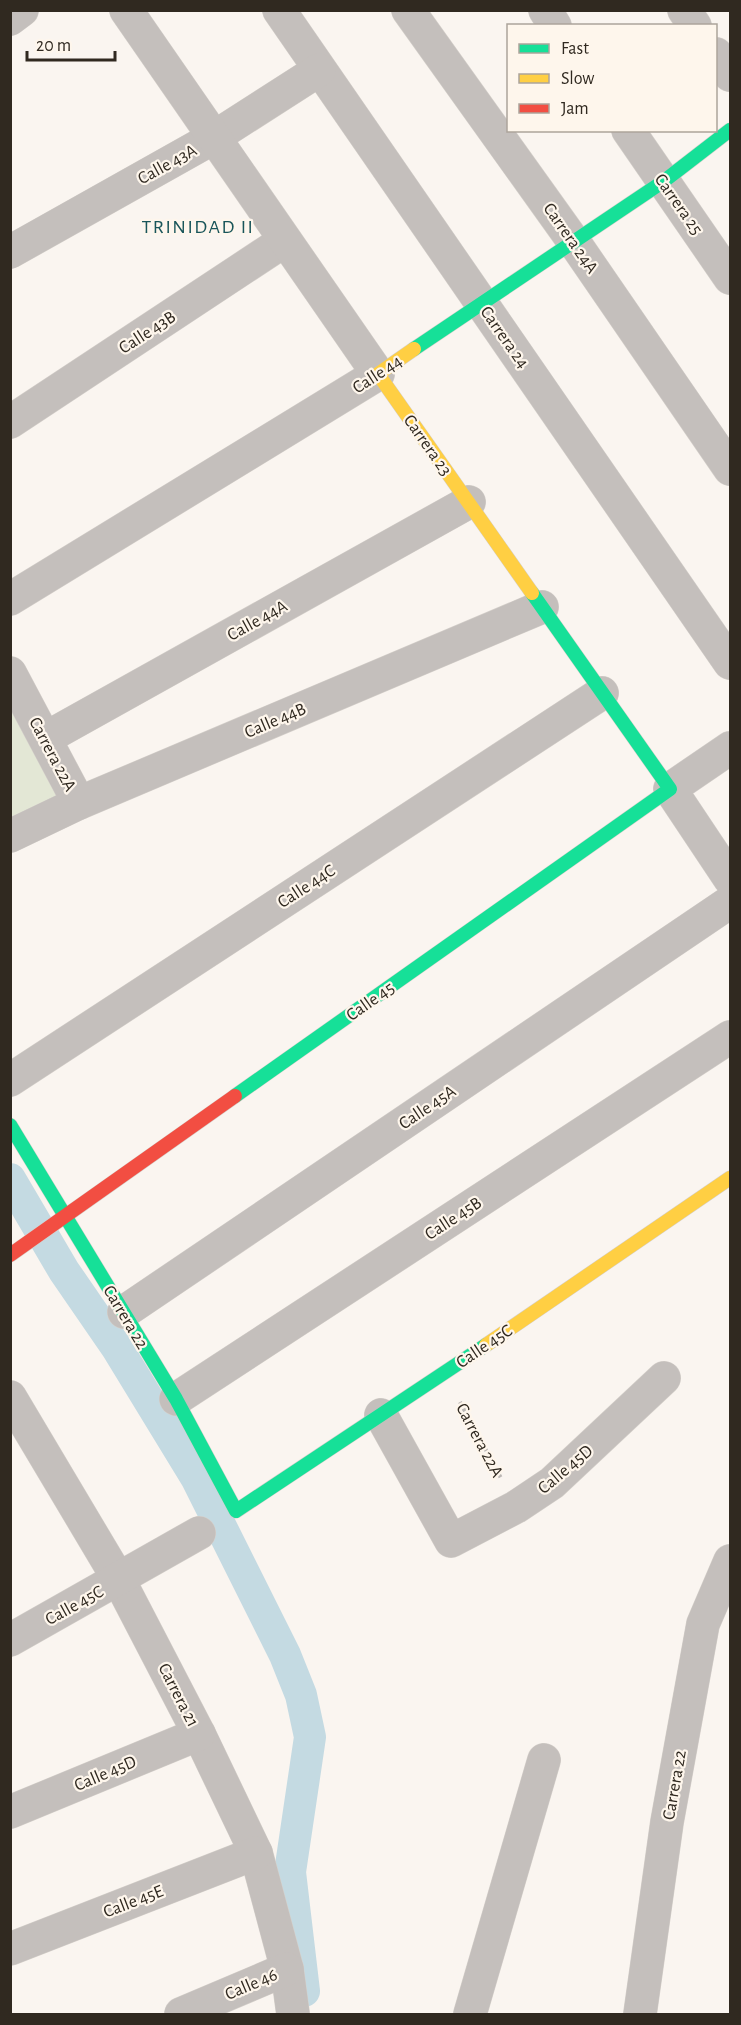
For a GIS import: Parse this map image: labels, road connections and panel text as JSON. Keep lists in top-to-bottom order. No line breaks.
{"streets":{"street":["Calle 43A","Carrera 25","Carrera 24A","Calle 43B","Carrera 24","Calle 44","Carrera 23","Calle 44A","Calle 44B","Carrera 22A","Calle 44C","Calle 45","Calle 45A","Calle 45B","Carrera 22","Calle 45C","Calle 45D","Carrera 21","Calle 45E","Calle 46"]},"crossings":[["Calle 43A","Carrera 24"],["Calle 43A","Carrera 23"],["Carrera 25","Calle 44"],["Carrera 24A","Calle 44"],["Calle 43B","Carrera 23"],["Carrera 24","Calle 44"],["Calle 44","Carrera 23"],["Carrera 23","Calle 44A"],["Carrera 23","Calle 44B"],["Carrera 23","Calle 44C"],["Carrera 23","Calle 45"],["Calle 44A","Carrera 22A"],["Calle 44B","Carrera 22A"],["Carrera 22A","Calle 45C"],["Carrera 22A","Calle 45D"],["Calle 45","Carrera 22"],["Calle 45A","Carrera 22"],["Calle 45B","Carrera 22"],["Carrera 22","Calle 45C"],["Calle 45C","Calle 45D"],["Calle 45C","Carrera 21"],["Calle 45D","Carrera 21"],["Carrera 21","Calle 45E"],["Carrera 21","Calle 46"]],"districts":["TRINIDAD II"],"legend":["Fast","Slow","Jam"],"scale_bar":"20 m"}
